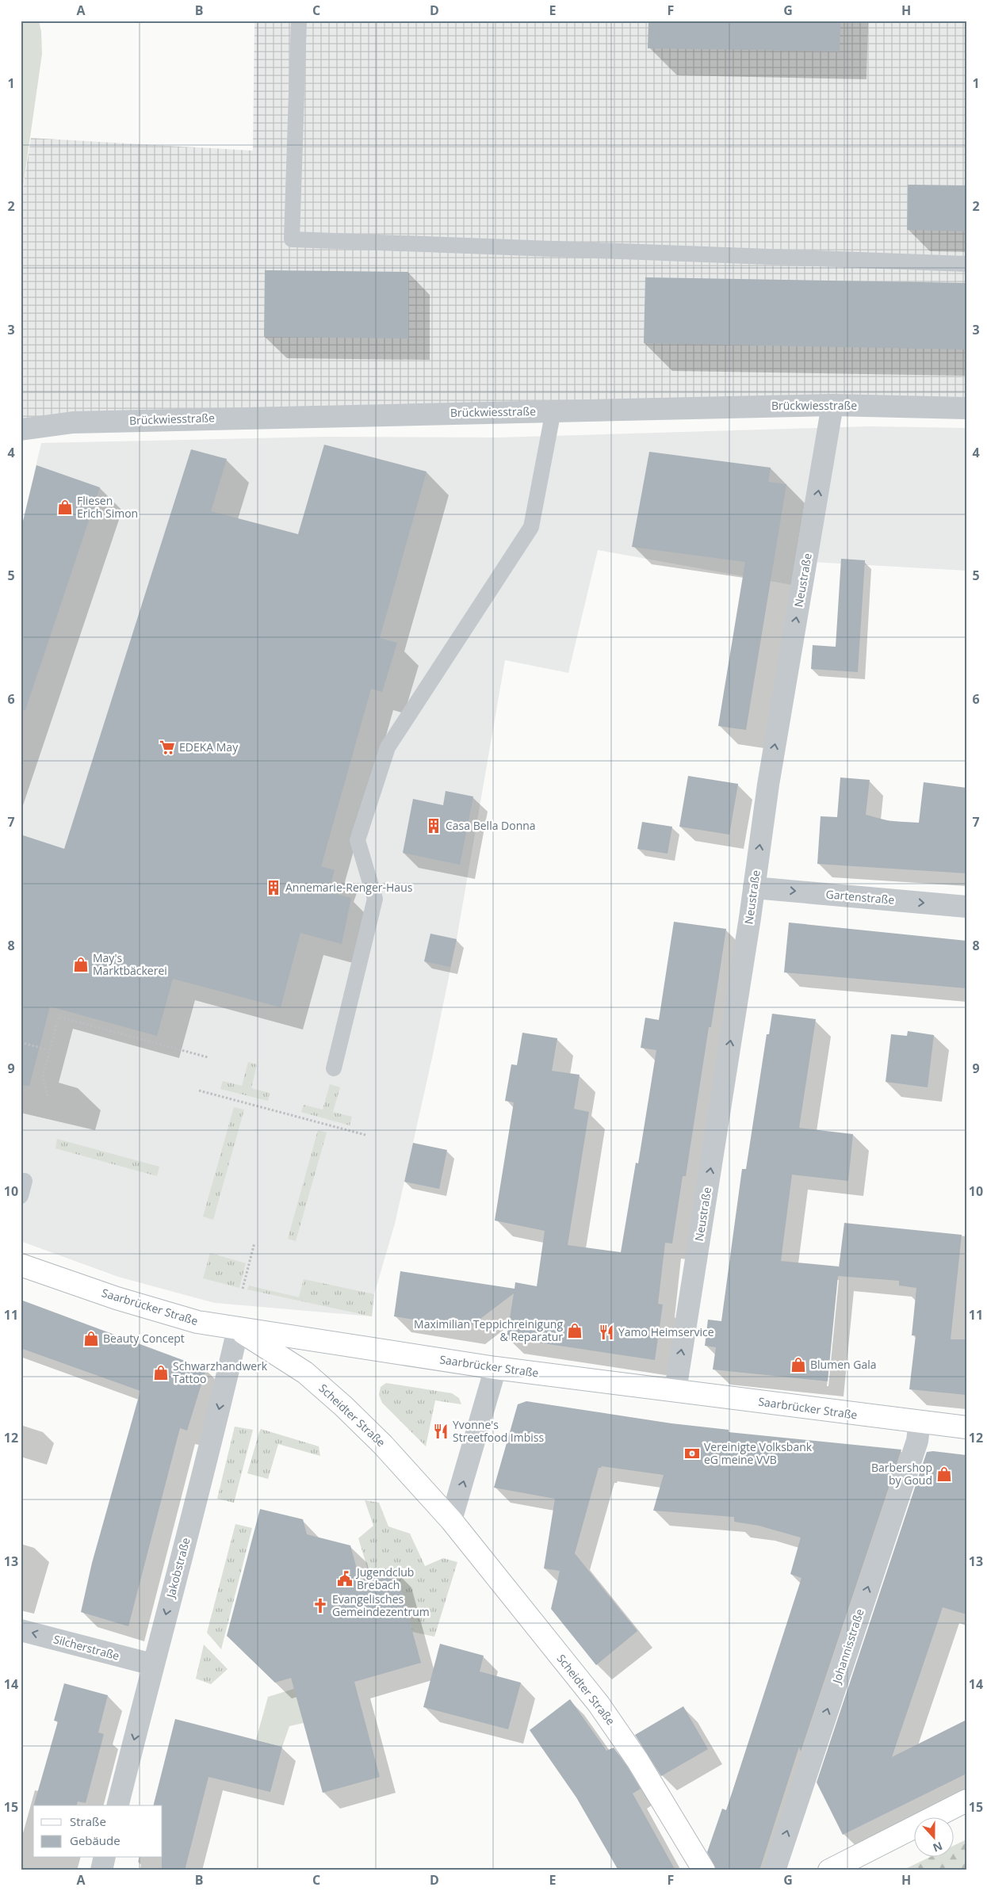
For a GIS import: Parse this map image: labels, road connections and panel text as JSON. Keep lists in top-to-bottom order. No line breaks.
{"streets":{"main road":["Saarbrücker Straße","Scheidter Straße"],"street":["Brückwiesstraße","Neustraße","Gartenstraße","Jakobstraße","Johannisstraße","Silcherstraße"]},"crossings":[["Brückwiesstraße","Neustraße"],["Neustraße","Gartenstraße"],["Neustraße","Saarbrücker Straße"],["Saarbrücker Straße","Scheidter Straße"],["Saarbrücker Straße","Jakobstraße"],["Saarbrücker Straße","Johannisstraße"],["Scheidter Straße","Jakobstraße"],["Jakobstraße","Silcherstraße"]],"one_way":["Neustraße","Gartenstraße","Jakobstraße","Johannisstraße","Silcherstraße"],"places":{"shop":["Fliesen Erich Simon","May's Marktbäckerei","Maximilian Teppichreinigung & Reparatur","Beauty Concept","Blumen Gala","Schwarzhandwerk Tattoo","Barbershop by Goud"],"supermarket":["EDEKA May"],"building":["Casa Bella Donna","Annemarie-Renger-Haus"],"restaurant":["Yamo Heimservice","Yvonne's Streetfood Imbiss"],"bank":["Vereinigte Volksbank eG meine VVB"],"public building":["Jugendclub Brebach"],"church":["Evangelisches Gemeindezentrum"]},"legend":["Straße","Gebäude"],"north":"bottom","grid":{"columns":["A","B","C","D","E","F","G","H"],"rows":["1","2","3","4","5","6","7","8","9","10","11","12","13","14","15"]}}
